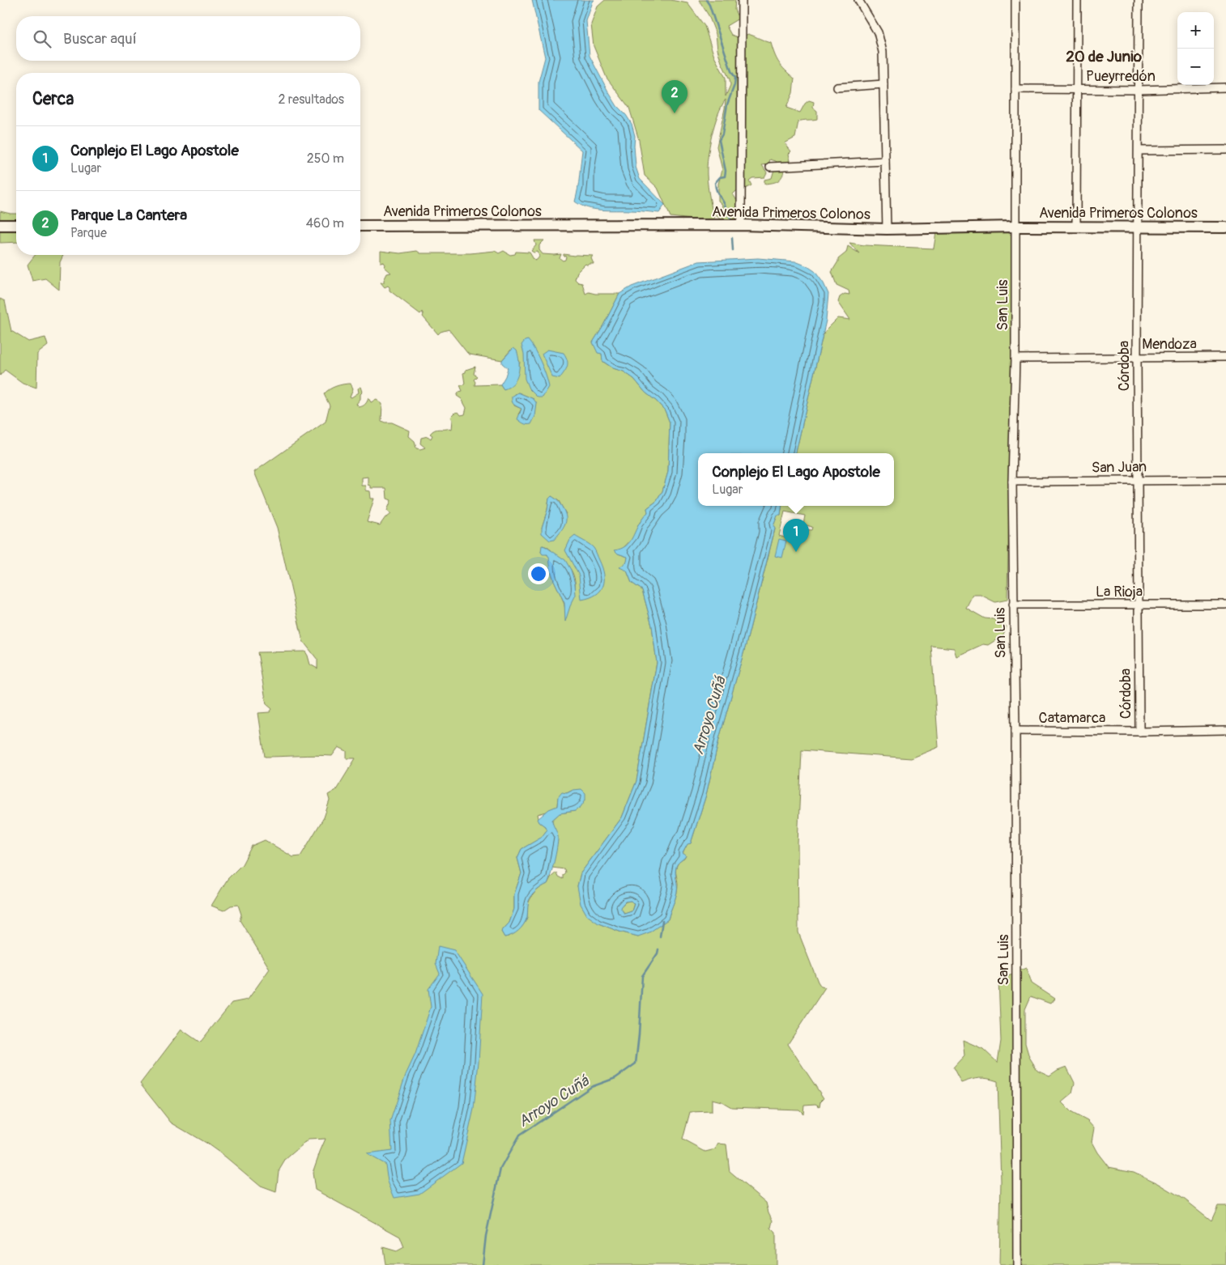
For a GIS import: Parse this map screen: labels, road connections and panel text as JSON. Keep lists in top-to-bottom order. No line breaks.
{"streets":{"street":["Pueyrredón","Avenida Primeros Colonos","San Luis","Mendoza","Córdoba","San Juan","La Rioja","Catamarca"]},"crossings":[["Pueyrredón","San Luis"],["Pueyrredón","Córdoba"],["Avenida Primeros Colonos","San Luis"],["Avenida Primeros Colonos","Córdoba"],["San Luis","Mendoza"],["San Luis","San Juan"],["San Luis","La Rioja"],["San Luis","Catamarca"],["Mendoza","Córdoba"],["Córdoba","San Juan"],["Córdoba","La Rioja"],["Córdoba","Catamarca"]],"districts":["20 de Junio"],"water":["Arroyo Cuñá"],"page":{"map_buttons":["+","−"],"search":"Buscar aquí","heading":["Cerca","2 resultados"],"pins":["2","1"],"list":[{"mark":"1","name":"Conplejo El Lago Apostole","note":"Lugar","value":"250 m"},{"mark":"2","name":"Parque La Cantera","note":"Parque","value":"460 m"}],"popup":["Conplejo El Lago Apostole","Lugar"]}}
